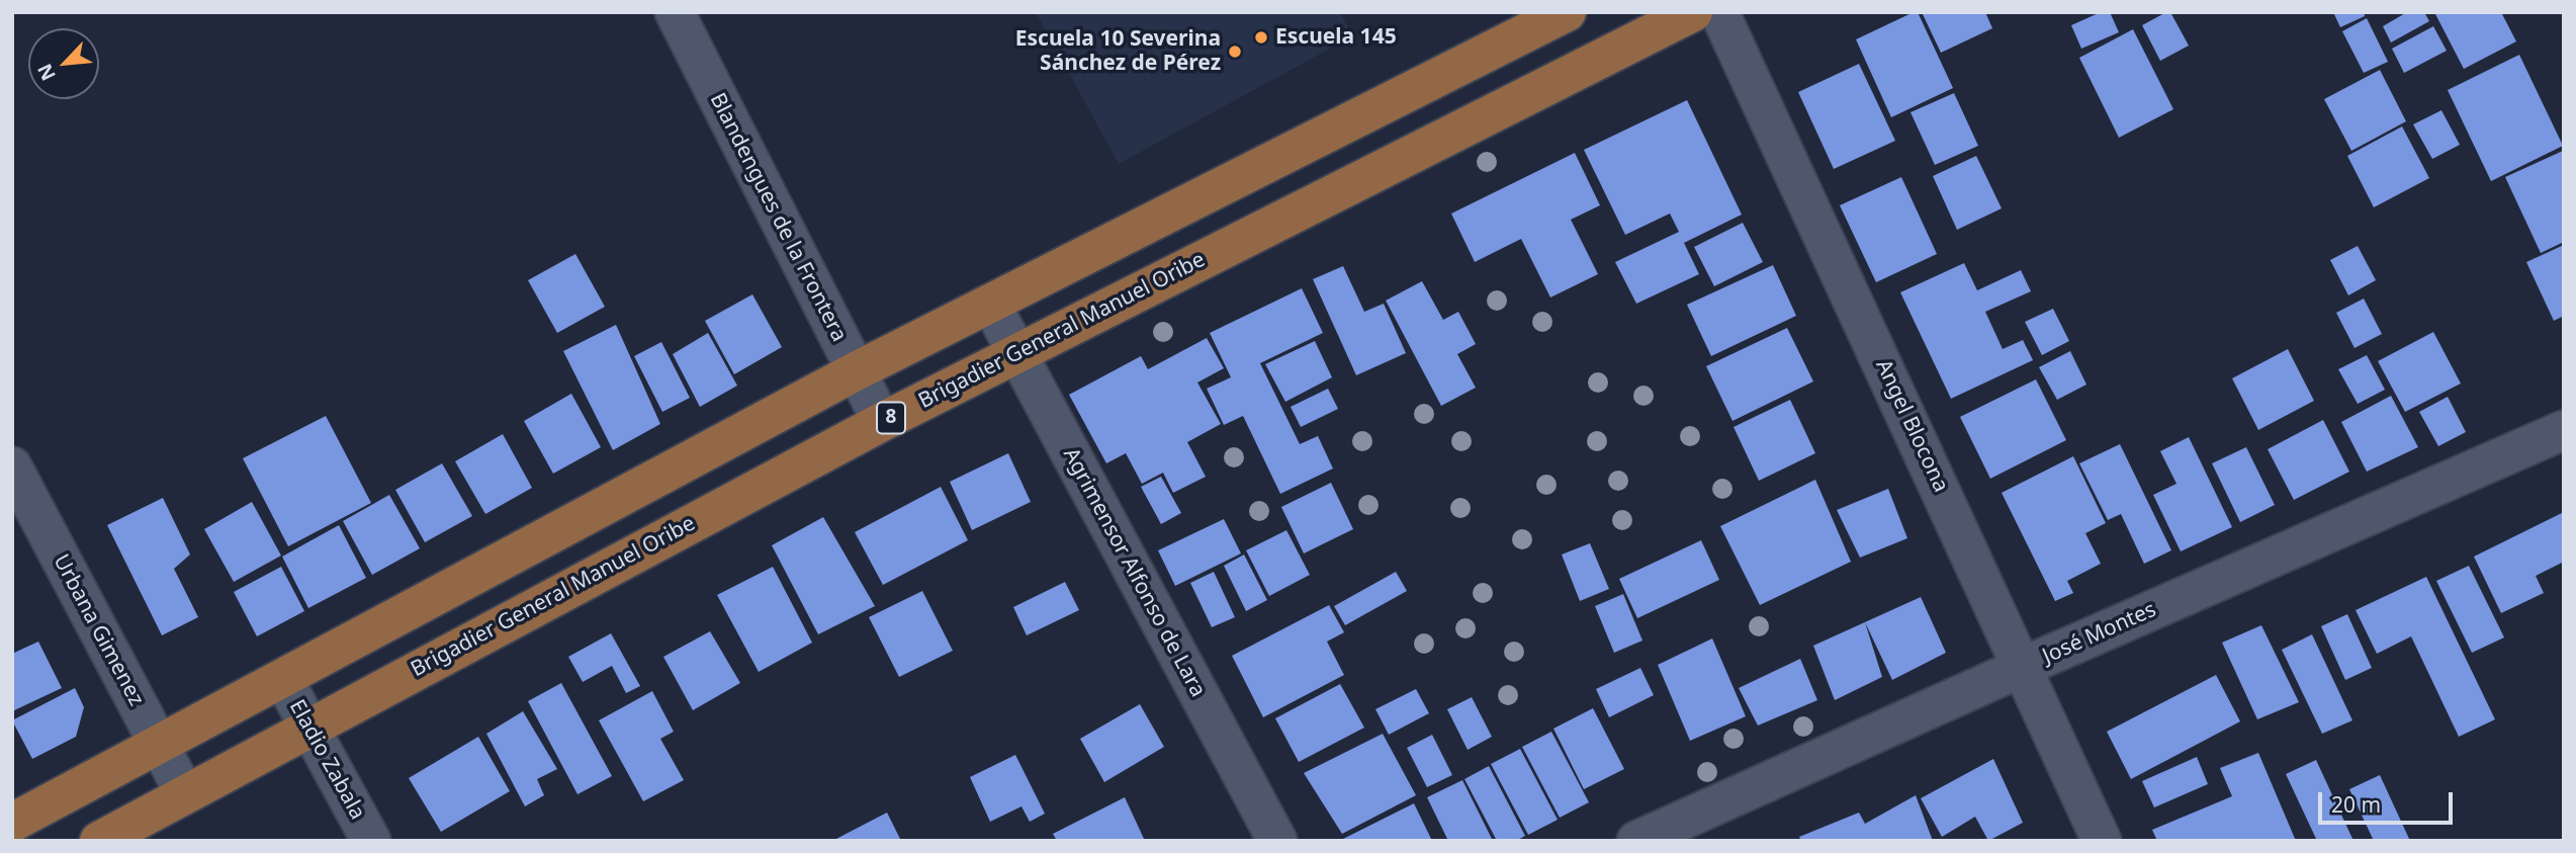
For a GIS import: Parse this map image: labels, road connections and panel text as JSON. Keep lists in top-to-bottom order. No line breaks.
{"streets":{"main road":["Brigadier General Manuel Oribe","8"],"street":["Blandengues de la Frontera","Angel Blocona","Agrimensor Alfonso de Lara","Urbana Gimenez","José Montes","Eladio Zabala"]},"crossings":[["Blandengues de la Frontera","Brigadier General Manuel Oribe"],["Brigadier General Manuel Oribe","Agrimensor Alfonso de Lara"],["Brigadier General Manuel Oribe","Urbana Gimenez"],["Brigadier General Manuel Oribe","Eladio Zabala"],["Angel Blocona","José Montes"]],"places":["Escuela 145","Escuela 10 Severina Sánchez de Pérez"],"scale_bar":"20 m","north":"bottom left"}
